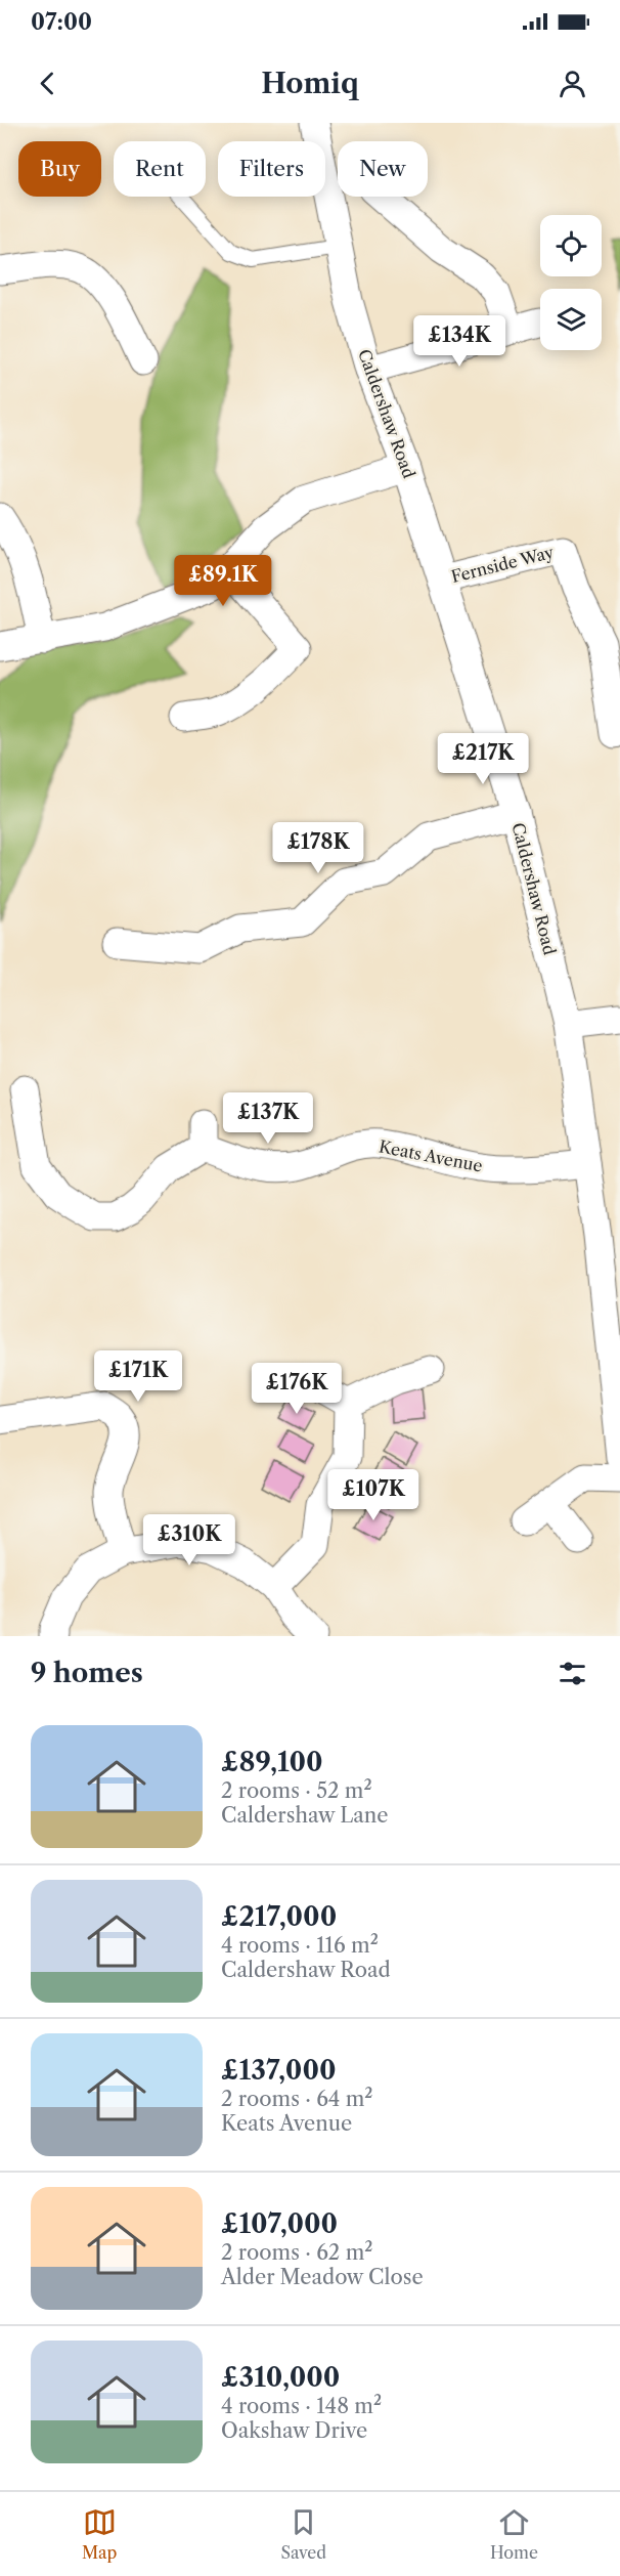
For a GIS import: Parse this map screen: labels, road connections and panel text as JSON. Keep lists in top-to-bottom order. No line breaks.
{"streets":{"street":["Caldershaw Road","Fernside Way","Keats Avenue"]},"crossings":[["Caldershaw Road","Fernside Way"],["Caldershaw Road","Keats Avenue"]],"page":{"status":"07:00","header":"Homiq","chip":["Buy","Rent","Filters","New"],"price":["£134K","£89.1K","£217K","£178K","£137K","£171K","£176K","£107K","£310K"],"heading":"9 homes","list":[{"name":"£89,100","note":"2 rooms · 52 m² · Caldershaw Lane"},{"name":"£217,000","note":"4 rooms · 116 m² · Caldershaw Road"},{"name":"£137,000","note":"2 rooms · 64 m² · Keats Avenue"},{"name":"£107,000","note":"2 rooms · 62 m² · Alder Meadow Close"},{"name":"£310,000","note":"4 rooms · 148 m² · Oakshaw Drive"}],"tabs":["Map","Saved","Home"]}}
